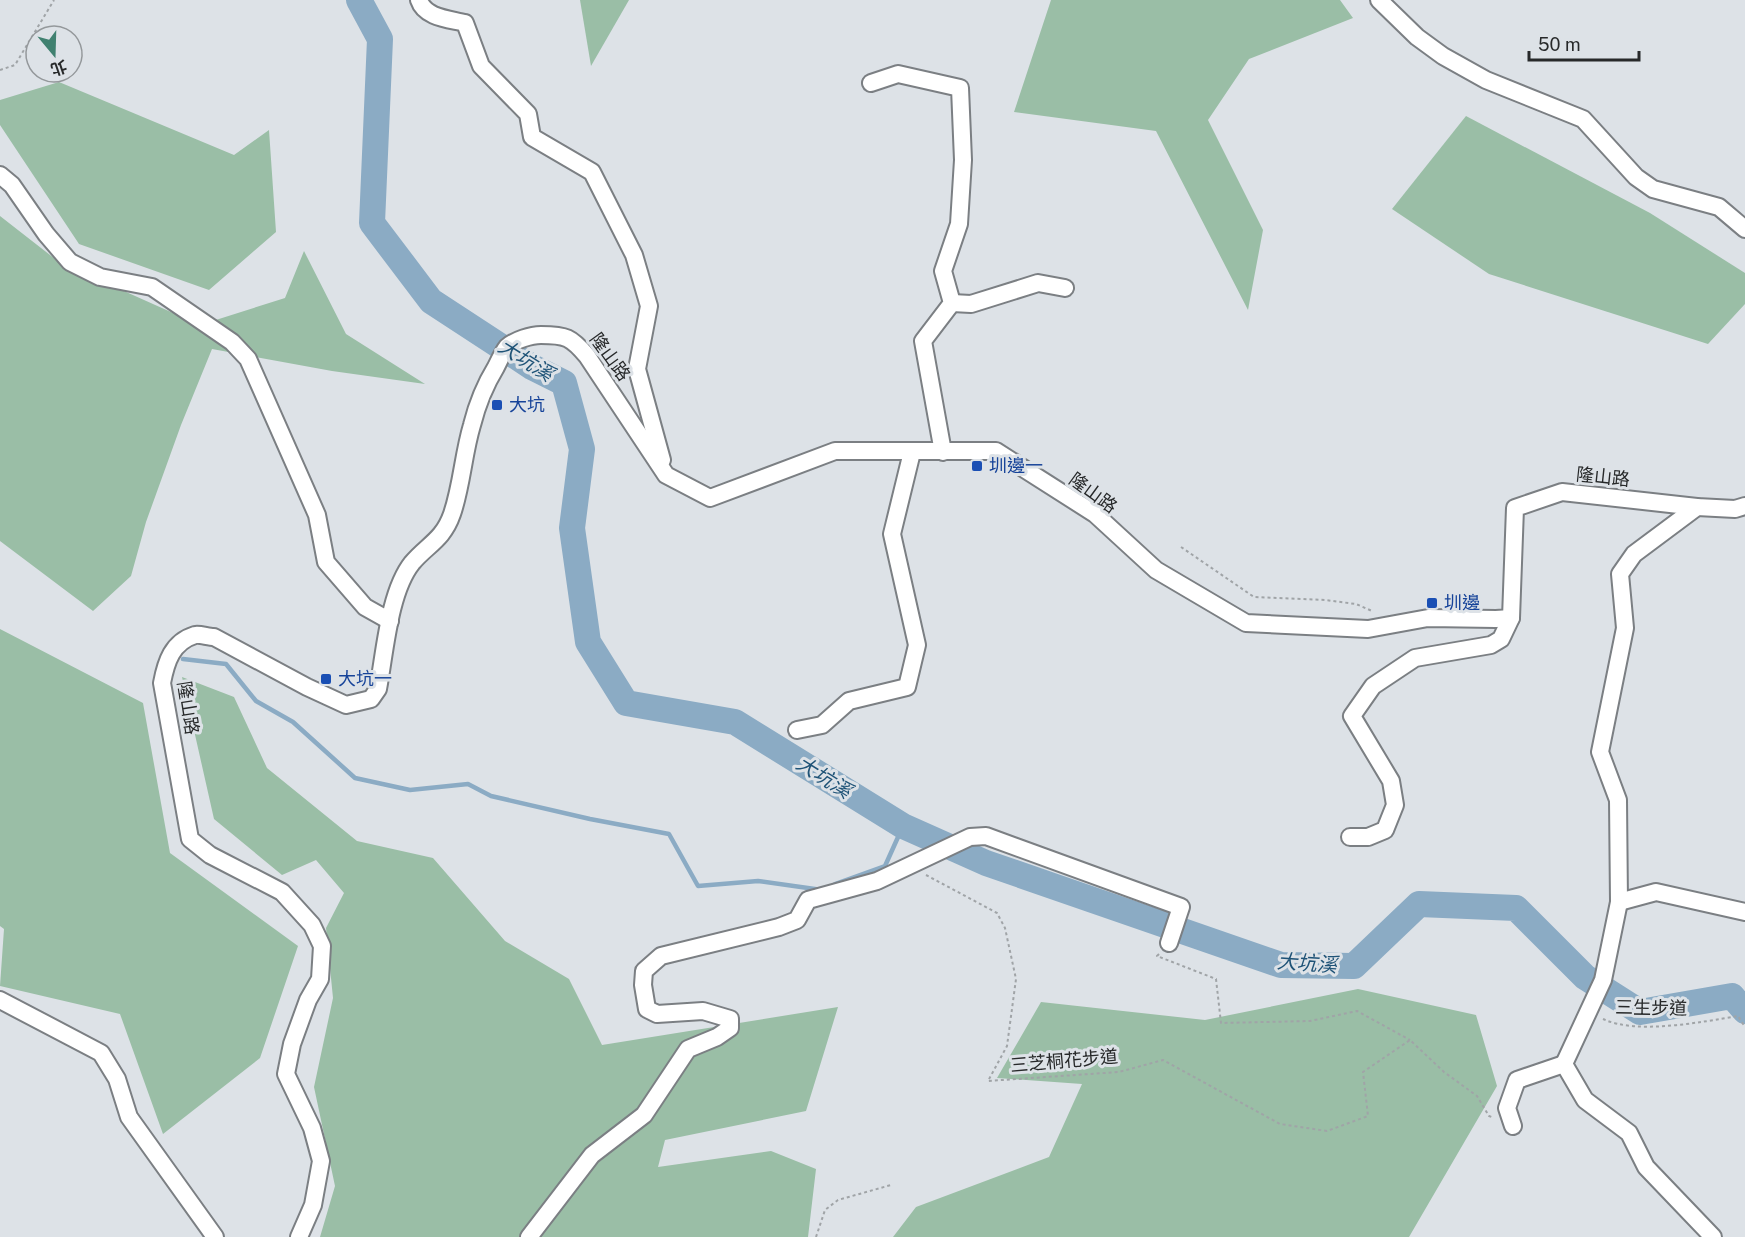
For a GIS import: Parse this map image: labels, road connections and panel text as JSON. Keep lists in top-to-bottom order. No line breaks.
{"streets":{"street":["隆山路"],"path":["三生步道","三芝桐花步道"]},"water":["大坑溪"],"places":{"transit":["大坑","圳邊一","圳邊","大坑一"]},"scale_bar":"50 m","north":"bottom"}
